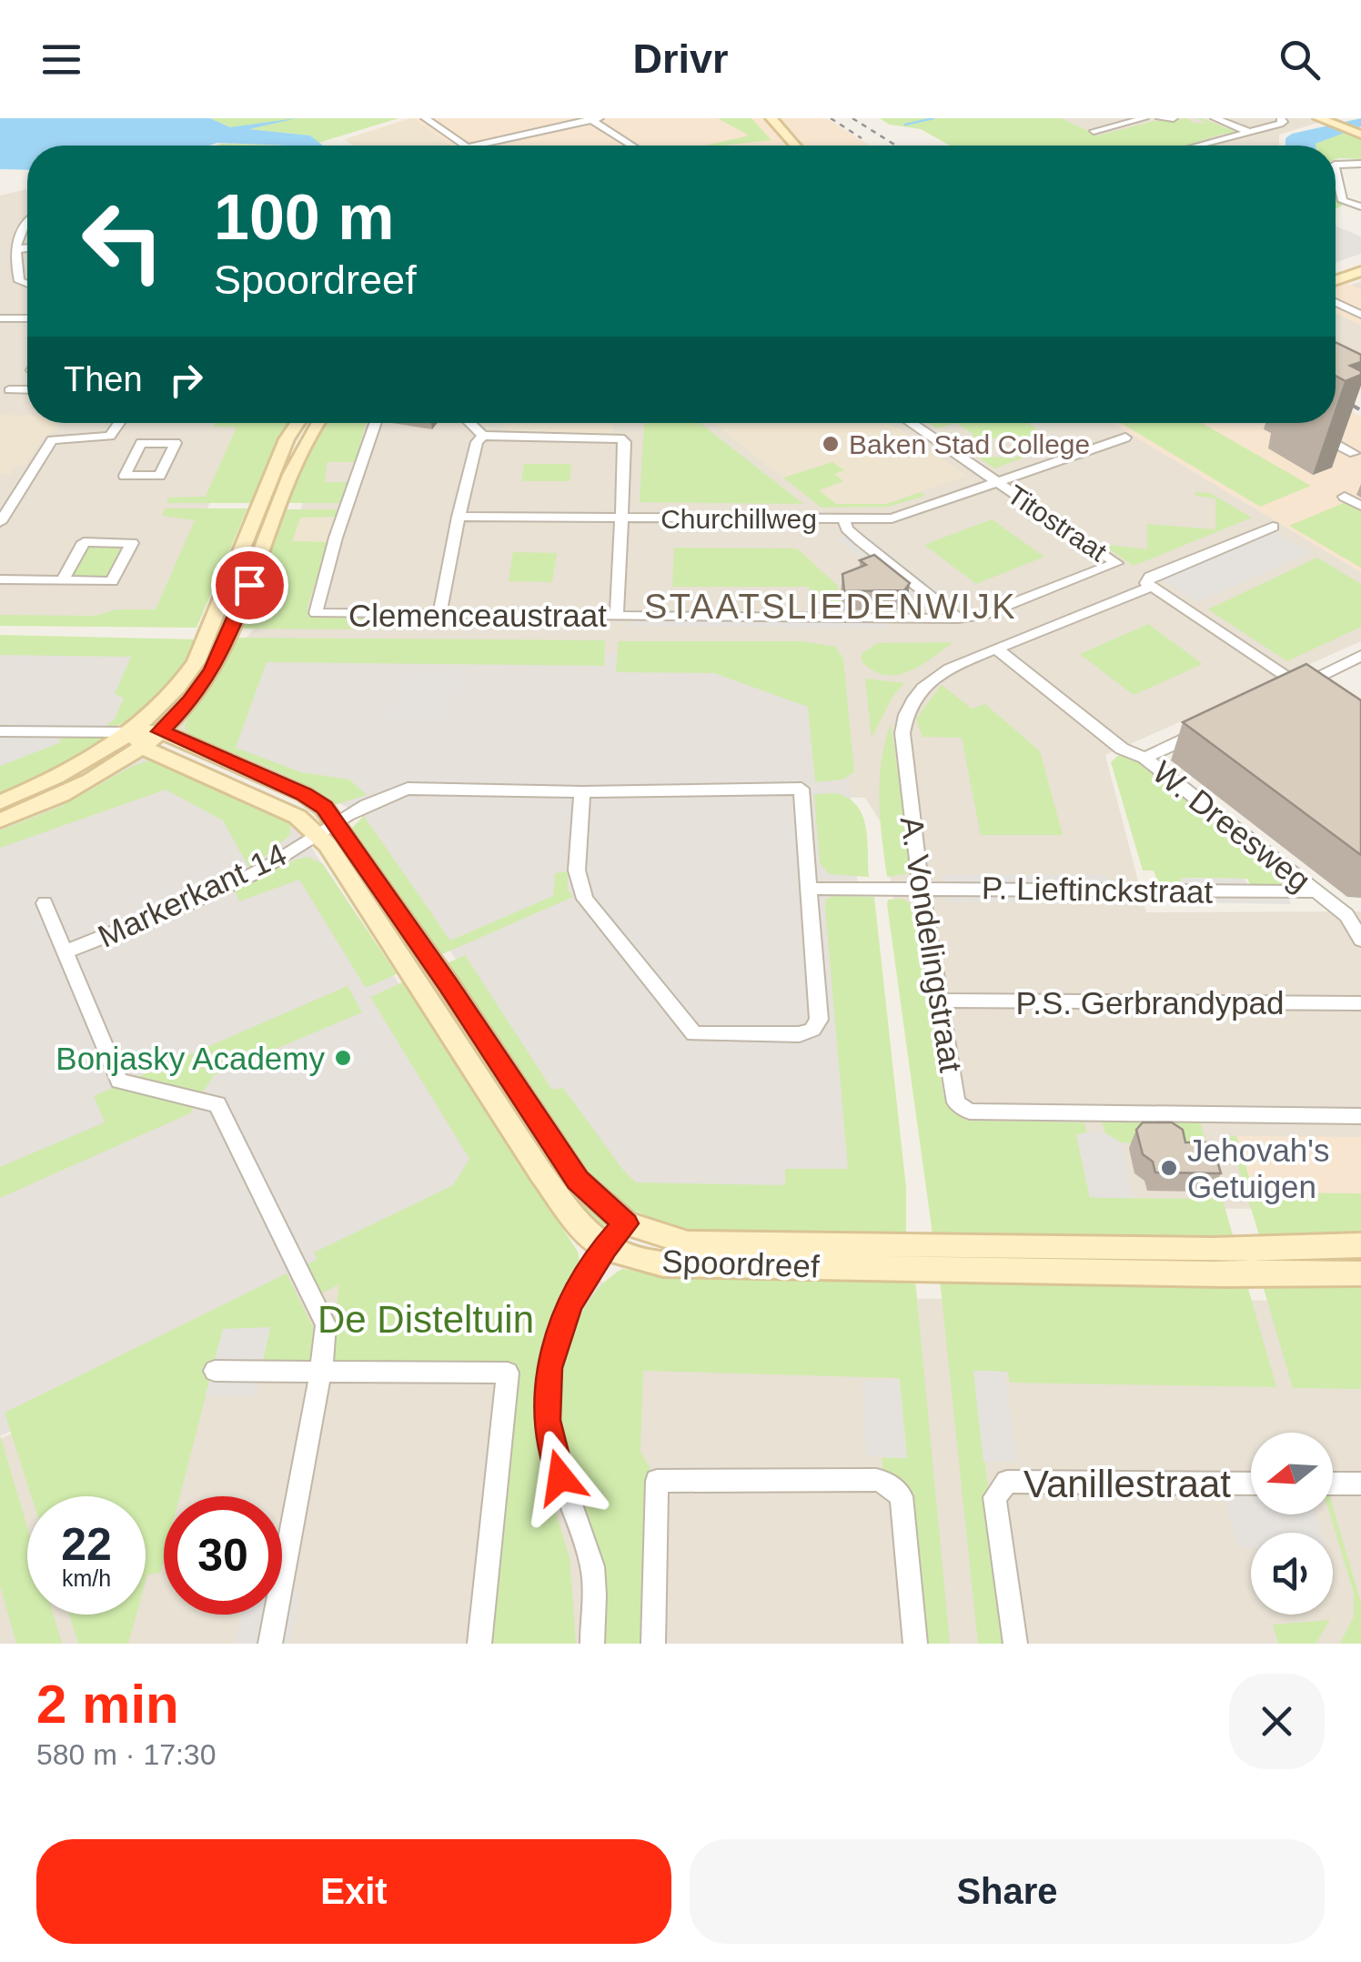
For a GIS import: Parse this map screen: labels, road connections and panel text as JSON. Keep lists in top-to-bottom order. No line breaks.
{"streets":{"main road":["Spoordreef"],"street":["Churchillweg","Titostraat","Clemenceaustraat","W. Dreesweg","P. Lieftinckstraat","Markerkant 14","A. Vondelingstraat","P.S. Gerbrandypad","Vanillestraat"]},"crossings":[["Churchillweg","Titostraat"],["Titostraat","Clemenceaustraat"],["W. Dreesweg","P. Lieftinckstraat"],["P. Lieftinckstraat","Markerkant 14"],["P. Lieftinckstraat","A. Vondelingstraat"],["Markerkant 14","Spoordreef"],["A. Vondelingstraat","P.S. Gerbrandypad"]],"districts":["STAATSLIEDENWIJK"],"parks":["De Disteltuin"],"places":["Baken Stad College","Bonjasky Academy","Jehovah's Getuigen"],"north":"left","page":{"header":"Drivr","turn":["100 m","Spoordreef"],"then":"Then","speed":"22 km/h","limit":"30","heading":["2 min","580 m · 17:30"],"buttons":["Exit","Share"]}}
